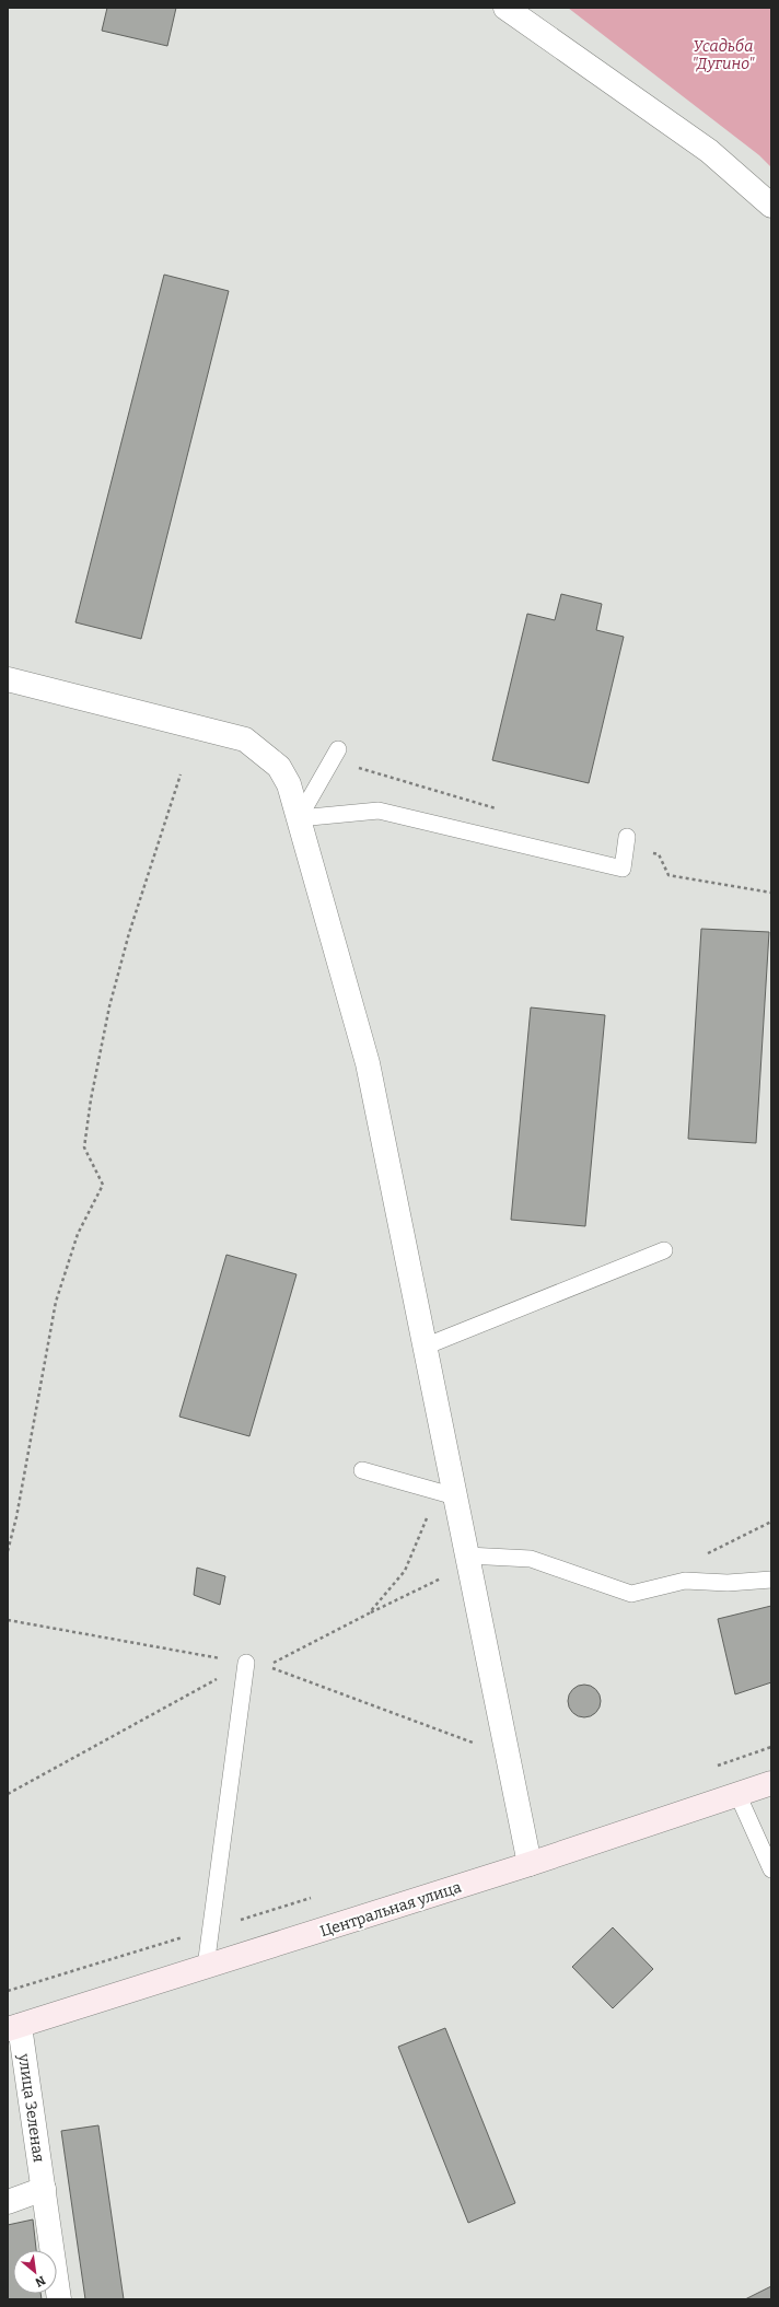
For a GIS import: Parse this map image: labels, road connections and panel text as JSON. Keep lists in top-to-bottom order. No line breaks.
{"streets":{"street":["Центральная улица","улица Зеленая"]},"crossings":[["Центральная улица","улица Зеленая"]],"parks":["Усадьба \"Дугино\""],"north":"bottom right"}
